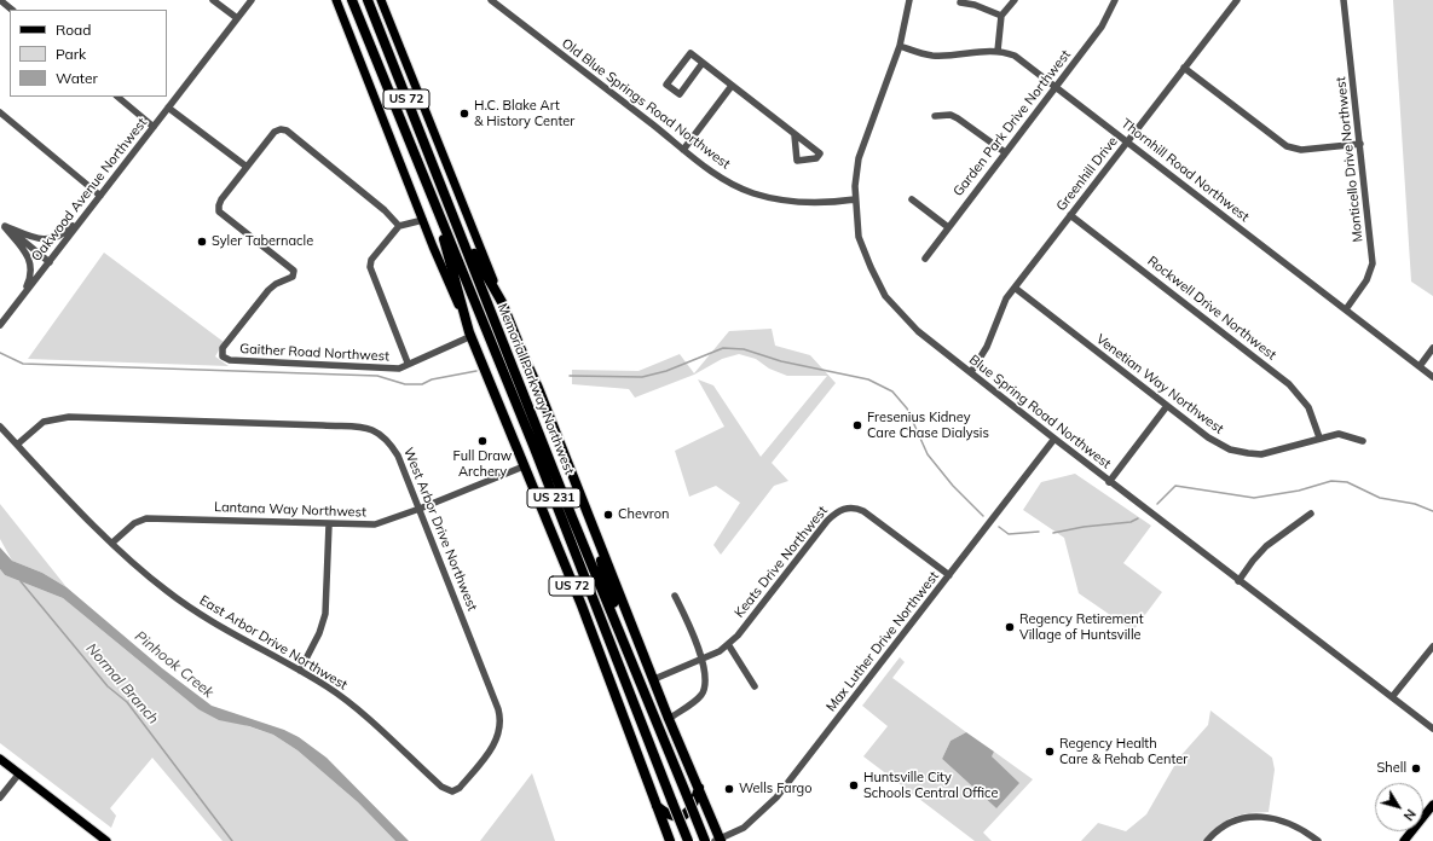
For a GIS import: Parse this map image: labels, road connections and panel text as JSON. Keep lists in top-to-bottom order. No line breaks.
{"streets":{"highway":["US 72","Memorial Parkway Northwest","US 231"],"street":["Old Blue Springs Road Northwest","Garden Park Drive Northwest","Monticello Drive Northwest","Thornhill Road Northwest","Greenhill Drive","Oakwood Avenue Northwest","Rockwell Drive Northwest","Gaither Road Northwest","Venetian Way Northwest","Blue Spring Road Northwest","Lantana Way Northwest","West Arbor Drive Northwest","Keats Drive Northwest","Max Luther Drive Northwest","East Arbor Drive Northwest"]},"crossings":[["US 72","Gaither Road Northwest"],["US 72","Memorial Parkway Northwest"],["US 72","Lantana Way Northwest"],["US 72","Keats Drive Northwest"],["US 72","Max Luther Drive Northwest"],["Old Blue Springs Road Northwest","Blue Spring Road Northwest"],["Garden Park Drive Northwest","Thornhill Road Northwest"],["Monticello Drive Northwest","Thornhill Road Northwest"],["Thornhill Road Northwest","Greenhill Drive"],["Thornhill Road Northwest","Blue Spring Road Northwest"],["Greenhill Drive","Rockwell Drive Northwest"],["Greenhill Drive","Venetian Way Northwest"],["Greenhill Drive","Blue Spring Road Northwest"],["Rockwell Drive Northwest","Venetian Way Northwest"],["Blue Spring Road Northwest","Max Luther Drive Northwest"],["Lantana Way Northwest","West Arbor Drive Northwest"],["Lantana Way Northwest","East Arbor Drive Northwest"],["West Arbor Drive Northwest","East Arbor Drive Northwest"],["Keats Drive Northwest","Max Luther Drive Northwest"]],"water":["Pinhook Creek","Normal Branch"],"places":["H.C. Blake Art & History Center","Syler Tabernacle","Fresenius Kidney Care Chase Dialysis","Full Draw Archery","Chevron","Regency Retirement Village of Huntsville","Regency Health Care & Rehab Center","Shell","Huntsville City Schools Central Office","Wells Fargo"],"legend":["Road","Park","Water"],"north":"bottom right"}
